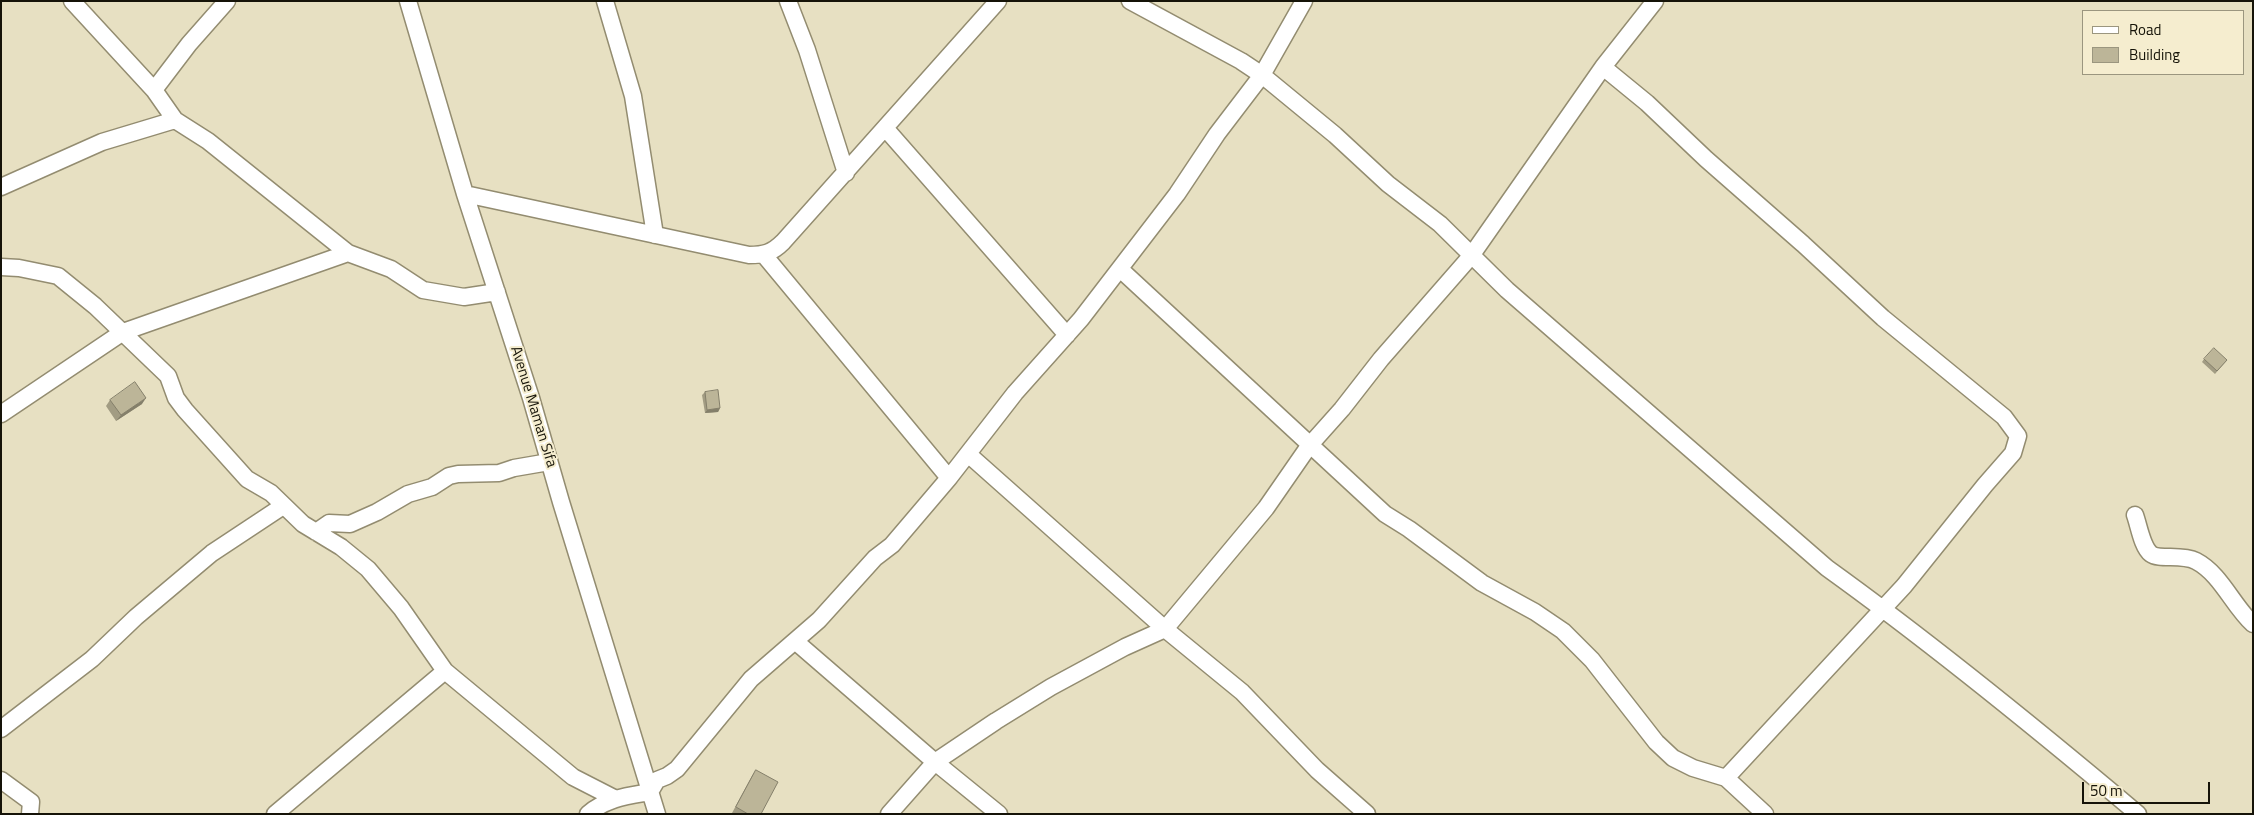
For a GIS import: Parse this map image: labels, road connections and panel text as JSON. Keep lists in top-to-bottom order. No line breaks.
{"streets":{"street":["Avenue Maman Sifa"]},"legend":["Road","Building"],"scale_bar":"50 m"}
